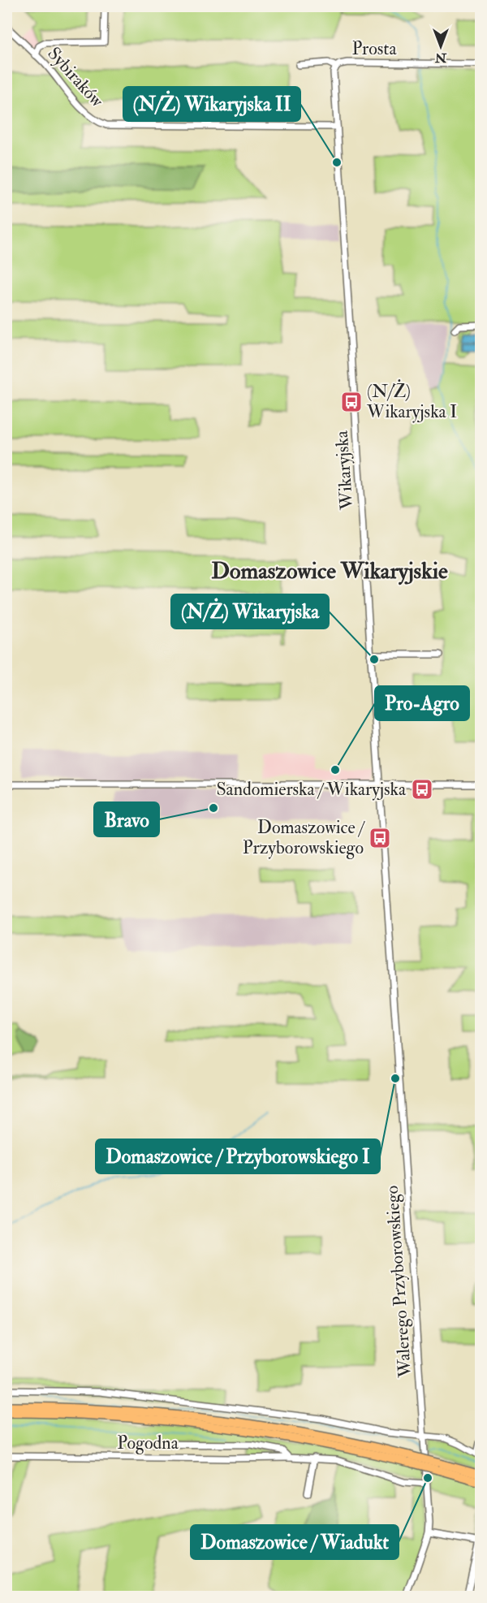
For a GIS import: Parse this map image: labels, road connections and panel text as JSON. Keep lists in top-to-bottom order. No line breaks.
{"streets":{"street":["Prosta","Sybiraków","Wikaryjska","Walerego Przyborowskiego","Pogodna"]},"crossings":[["Prosta","Wikaryjska"],["Sybiraków","Wikaryjska"],["Wikaryjska","Walerego Przyborowskiego"],["Walerego Przyborowskiego","Pogodna"]],"districts":["Domaszowice Wikaryjskie"],"places":{"other":["(N/Ż) Wikaryjska II","(N/Ż) Wikaryjska","Pro-Agro","Bravo","Domaszowice / Przyborowskiego I","Domaszowice / Wiadukt"],"bus stop":["(N/Ż) Wikaryjska I","Sandomierska / Wikaryjska","Domaszowice / Przyborowskiego"]},"north":"bottom"}
